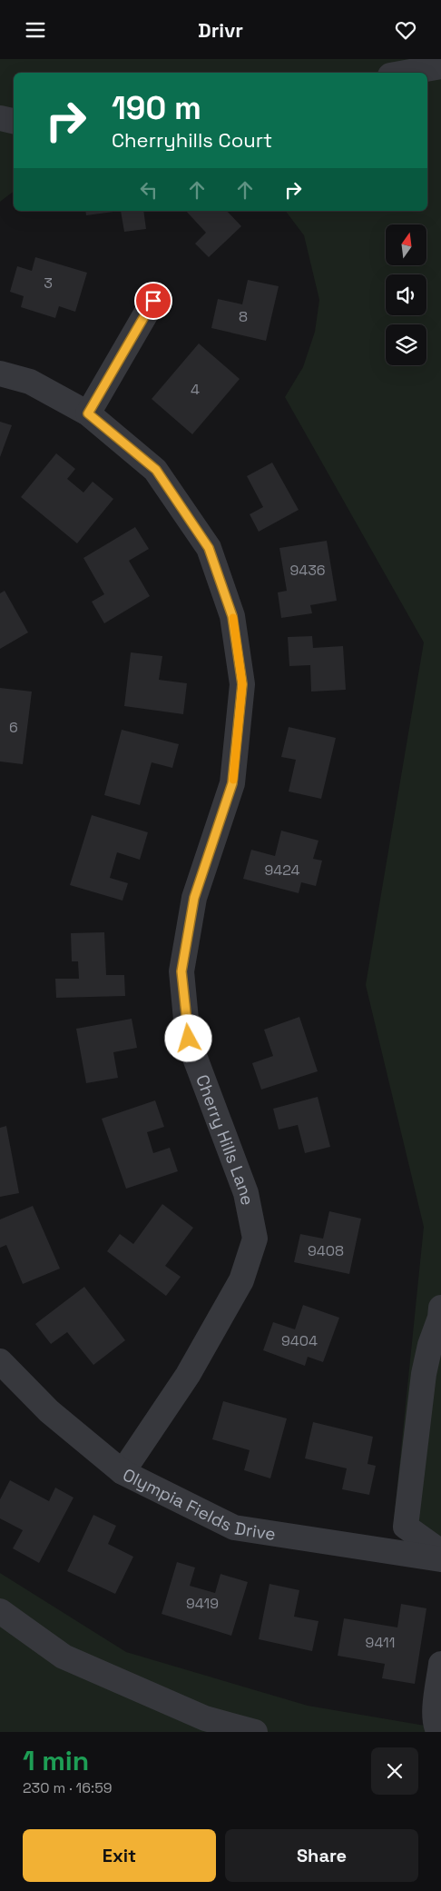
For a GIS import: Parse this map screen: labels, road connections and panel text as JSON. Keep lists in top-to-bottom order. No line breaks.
{"streets":{"street":["Cherry Hills Lane","Olympia Fields Drive"]},"crossings":[["Cherry Hills Lane","Olympia Fields Drive"]],"house_numbers":["3","8","4","9436","6","9424","9408","9404","9419","9411"],"north":"top","page":{"header":"Drivr","turn":["190 m","Cherryhills Court"],"heading":["1 min","230 m · 16:59"],"buttons":["Exit","Share"]}}
